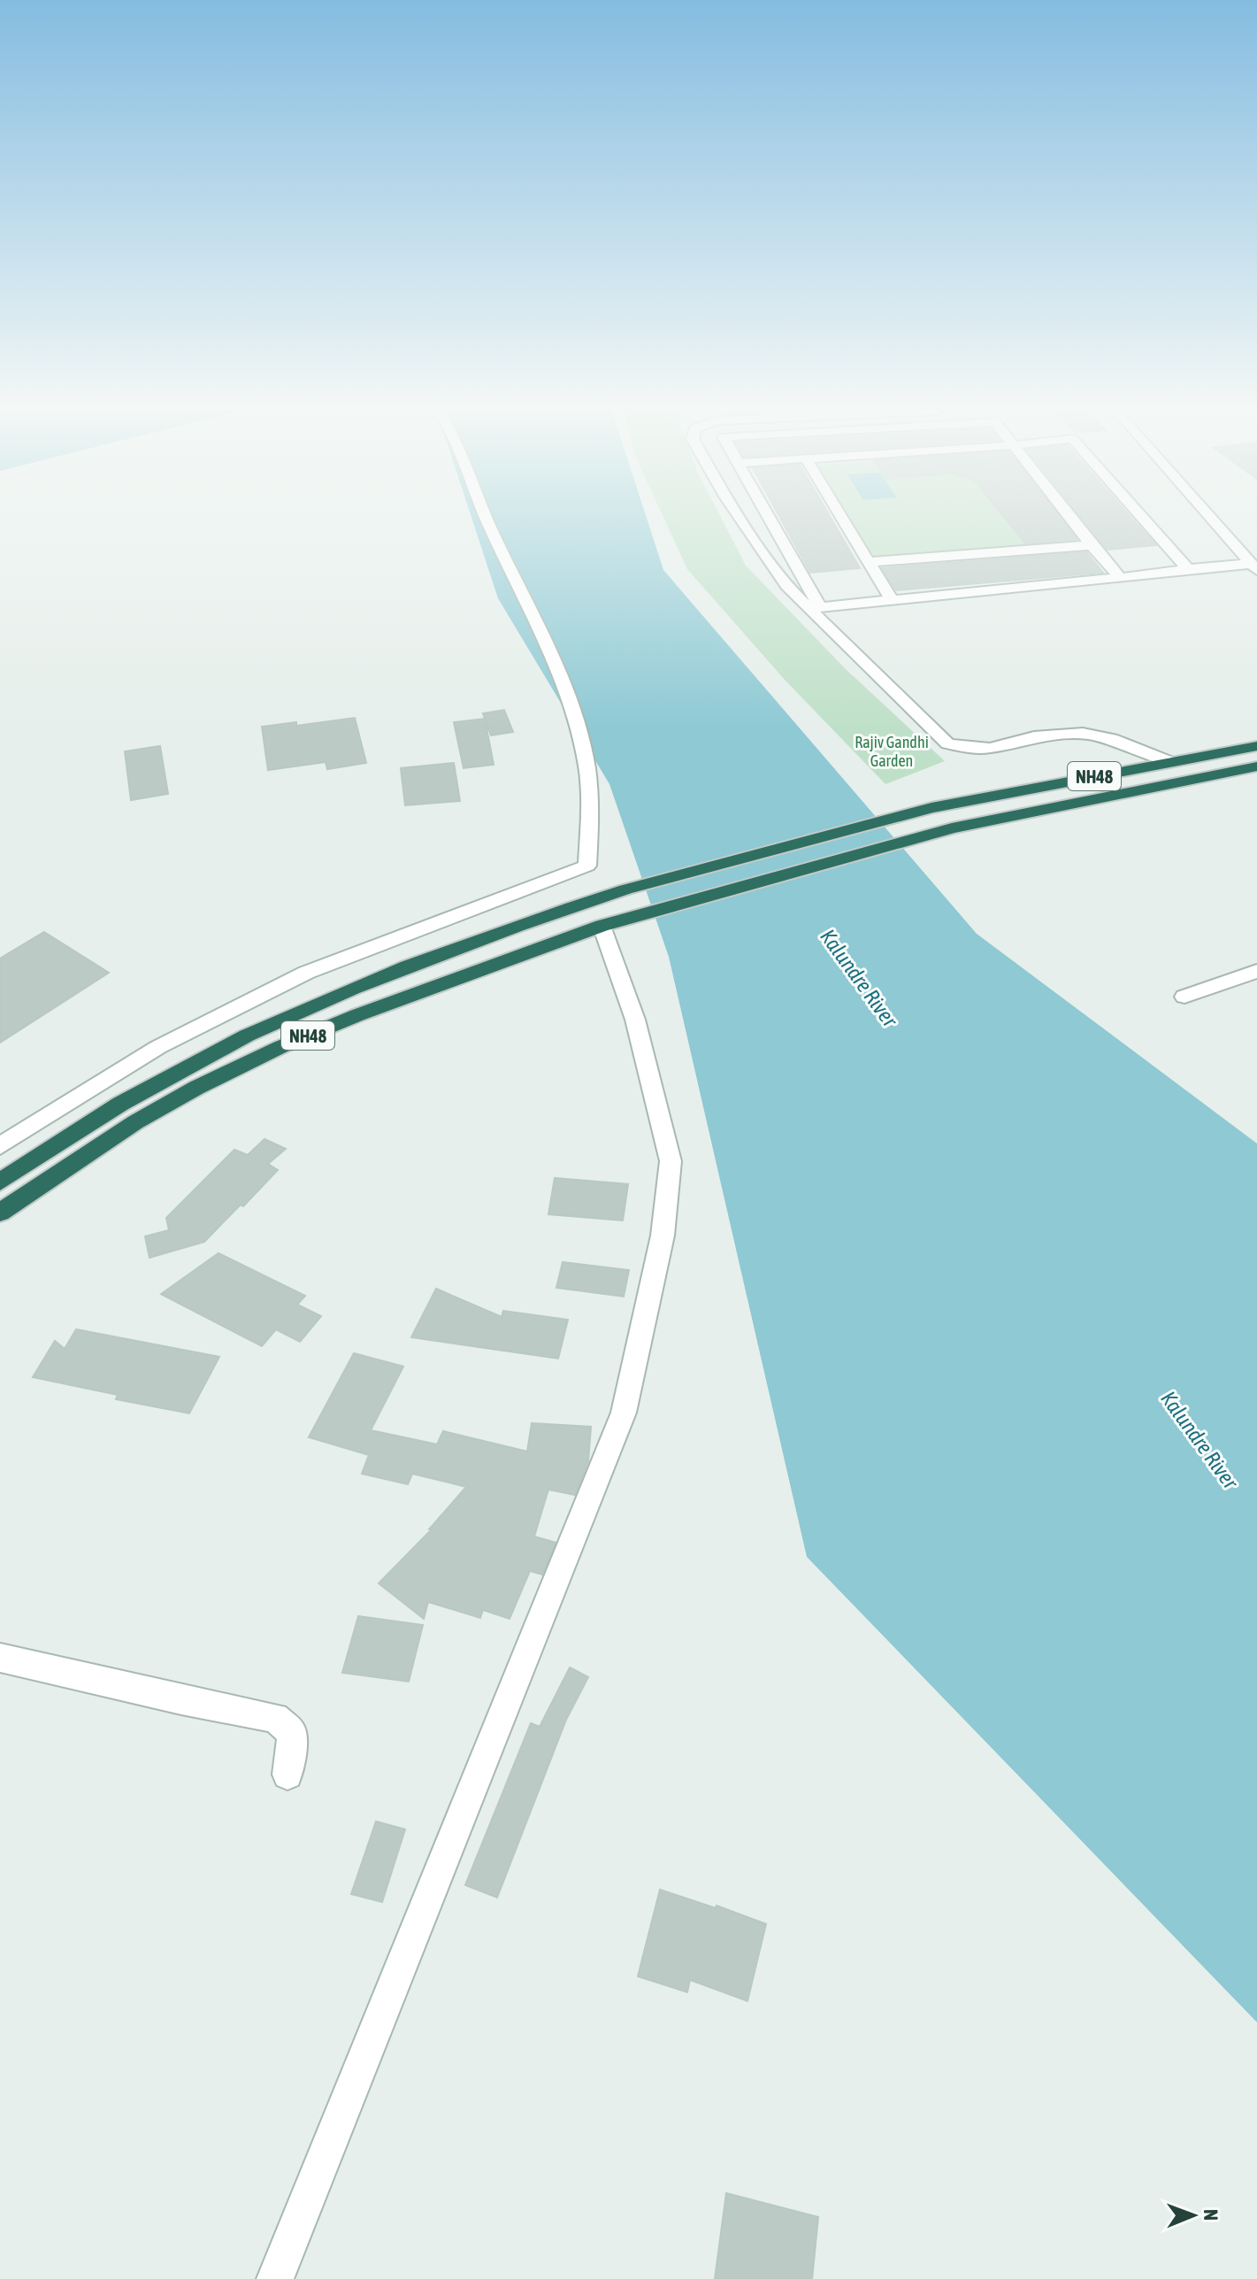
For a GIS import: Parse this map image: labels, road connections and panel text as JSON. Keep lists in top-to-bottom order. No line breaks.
{"streets":{"highway":["NH48"]},"water":["Kalundre River"],"parks":["Rajiv Gandhi Garden"],"north":"right"}
